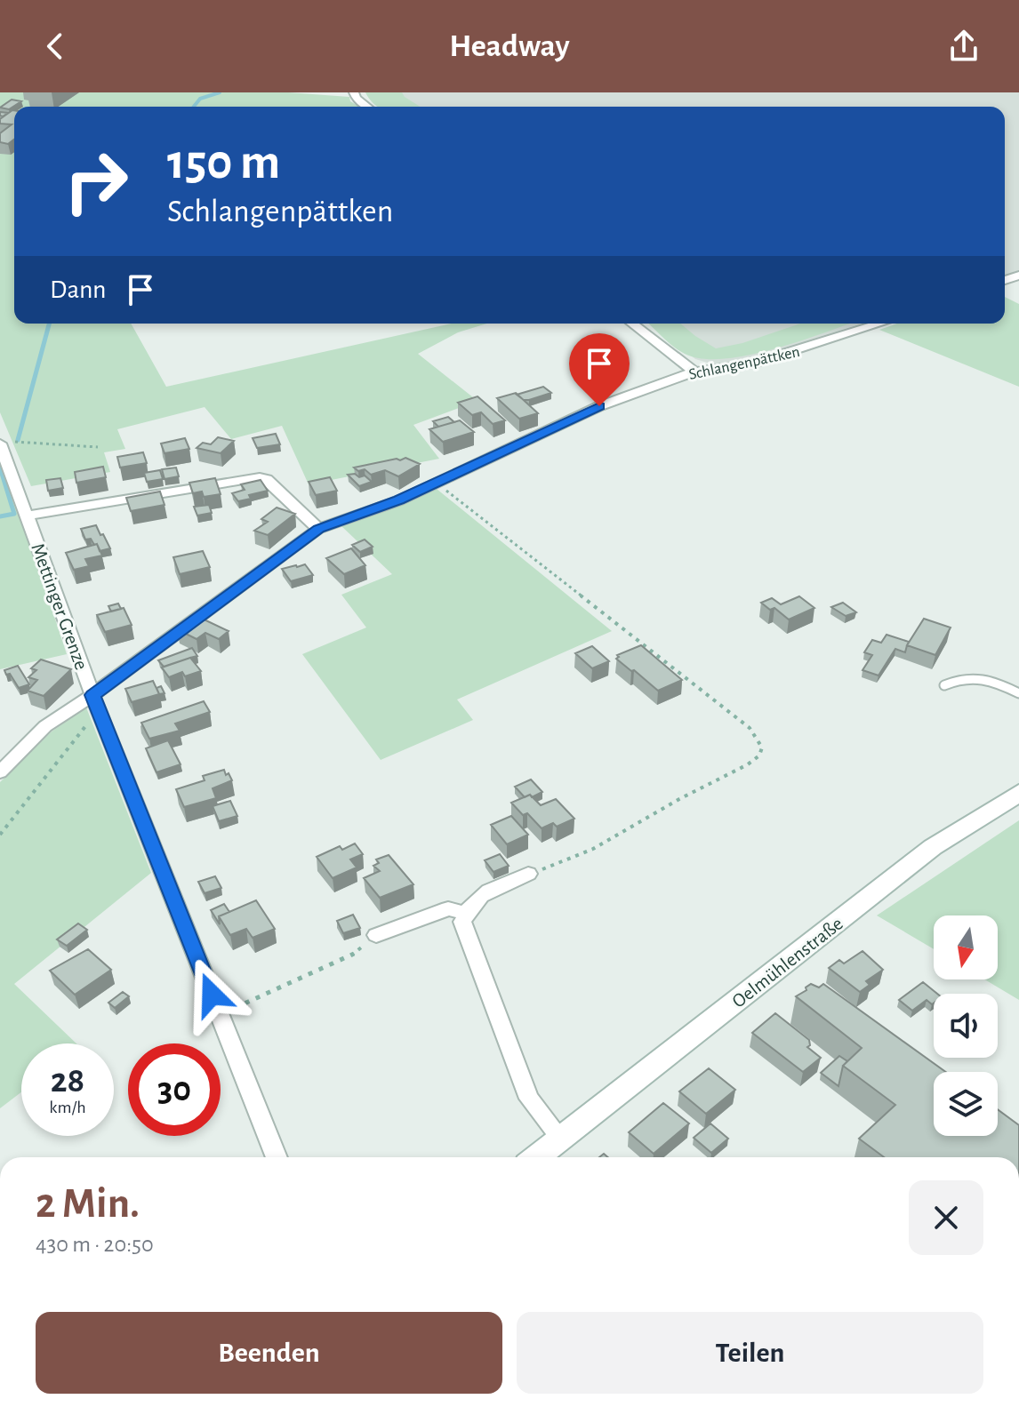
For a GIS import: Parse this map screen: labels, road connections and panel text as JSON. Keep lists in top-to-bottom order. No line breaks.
{"streets":{"street":["Schlangenpättken","Mettinger Grenze","Oelmühlenstraße"]},"crossings":[["Schlangenpättken","Mettinger Grenze"]],"north":"bottom","page":{"header":"Headway","turn":["150 m","Schlangenpättken"],"then":"Dann","speed":"28 km/h","limit":"30","heading":["2 Min.","430 m · 20:50"],"buttons":["Beenden","Teilen"]}}
